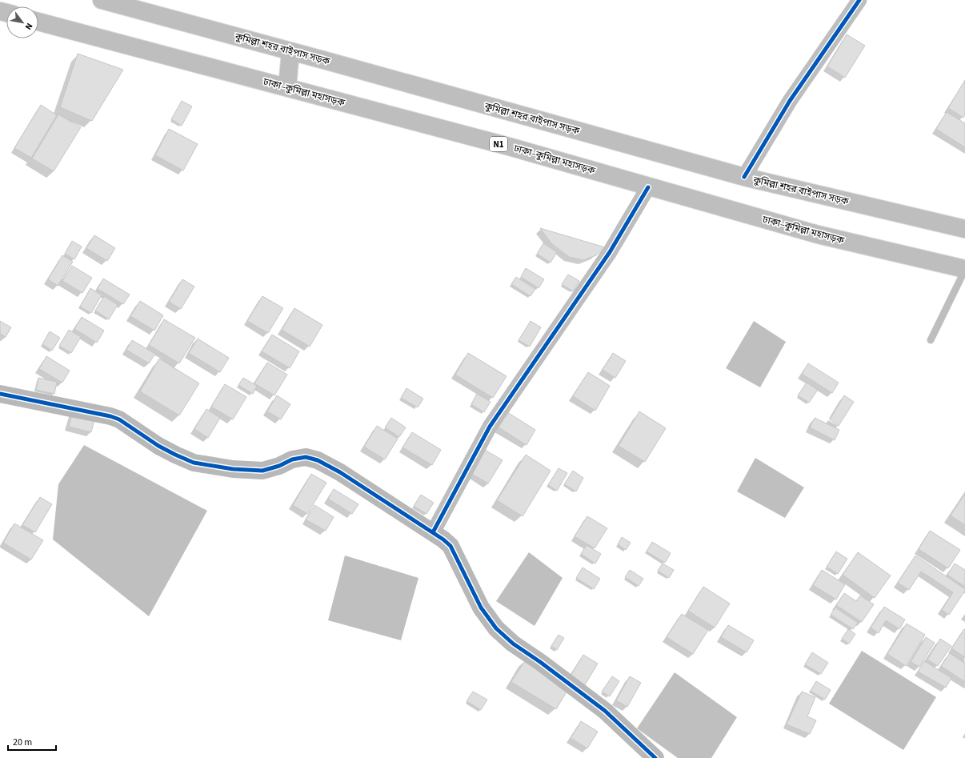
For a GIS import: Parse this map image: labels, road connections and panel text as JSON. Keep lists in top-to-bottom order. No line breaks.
{"streets":{"highway":["কুমিল্লা শহর বাইপাস সড়ক","ঢাকা–কুমিল্লা মহাসড়ক","N1"]},"scale_bar":"20 m","north":"bottom right"}
